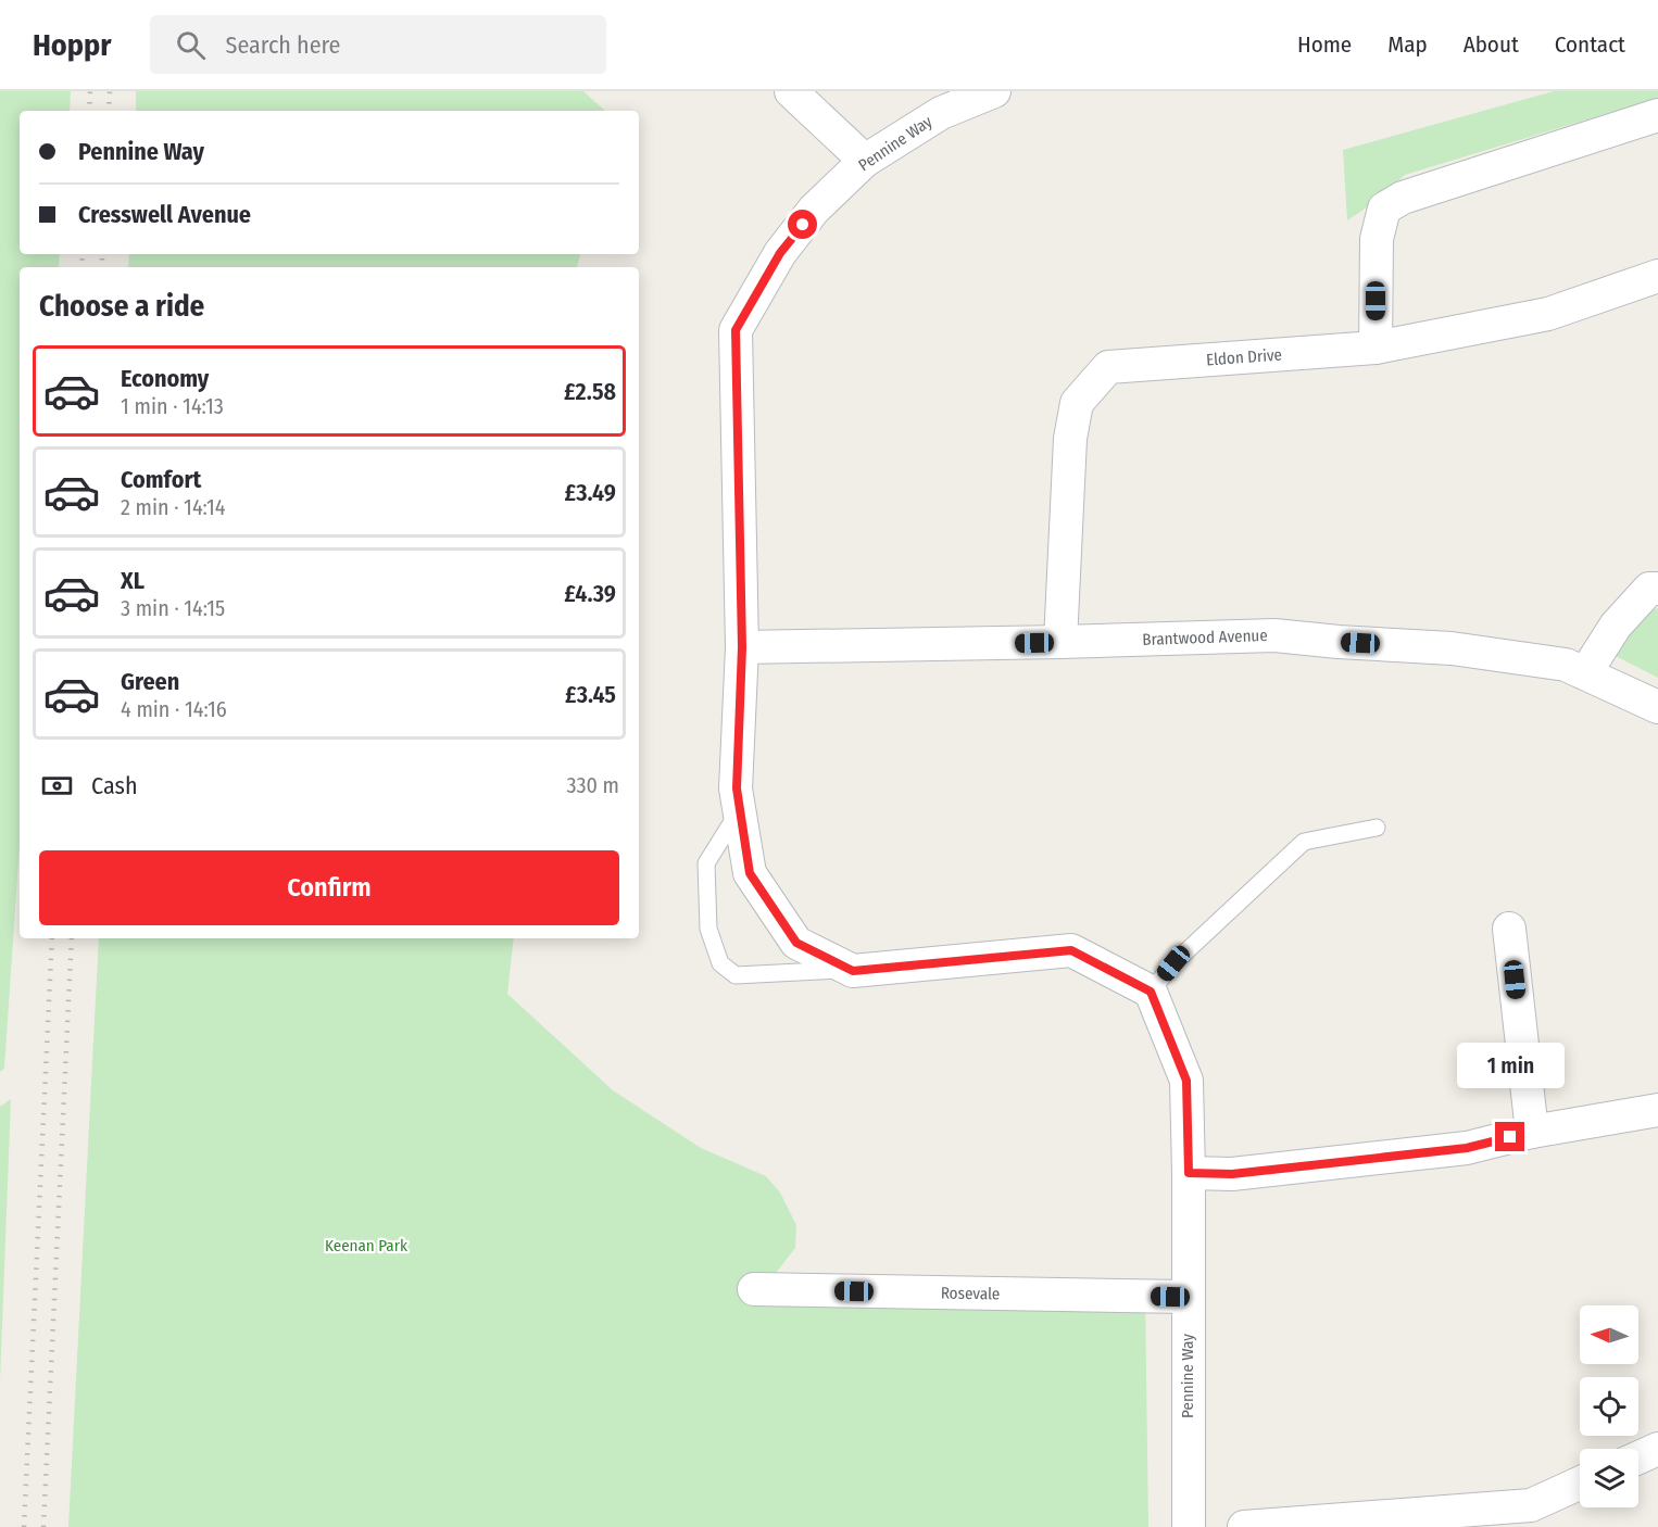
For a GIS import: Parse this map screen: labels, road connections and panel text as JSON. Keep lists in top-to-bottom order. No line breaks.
{"streets":{"street":["Pennine Way","Eldon Drive","Brantwood Avenue","Rosevale"]},"crossings":[["Pennine Way","Brantwood Avenue"],["Pennine Way","Rosevale"],["Eldon Drive","Brantwood Avenue"]],"parks":["Keenan Park"],"north":"left","page":{"header":"Hoppr","search":"Search here","nav":["Home","Map","About","Contact"],"banner":["Pennine Way","Cresswell Avenue"],"heading":"Choose a ride","list":[{"name":"Economy","note":"1 min · 14:13","value":"£2.58"},{"name":"Comfort","note":"2 min · 14:14","value":"£3.49"},{"name":"XL","note":"3 min · 14:15","value":"£4.39"},{"name":"Green","note":"4 min · 14:16","value":"£3.45"}],"pay":["Cash","330 m"],"buttons":"Confirm","bubble":"1 min"}}
